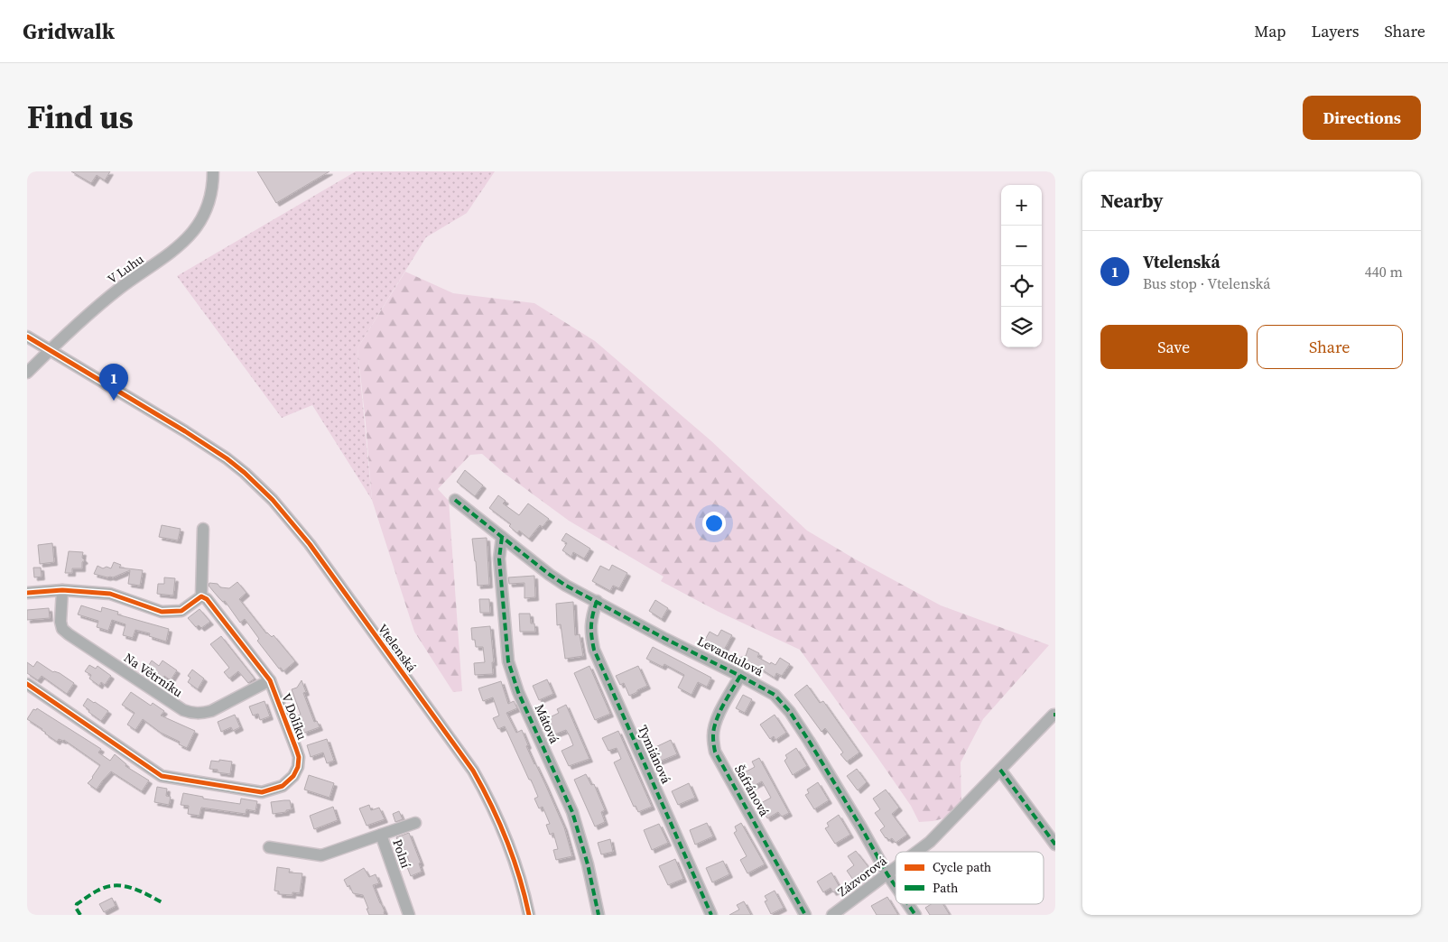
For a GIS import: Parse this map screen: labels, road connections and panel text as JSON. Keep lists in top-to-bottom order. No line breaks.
{"streets":{"street":["V Luhu","Vtelenská","Levandulová","Na Větrníku","V Dolíku","Mátová","Tymiánová","Šafránová","Polní","Zázvorová"]},"crossings":[["V Luhu","Vtelenská"],["Levandulová","Mátová"],["Levandulová","Tymiánová"],["Levandulová","Šafránová"],["Levandulová","Zázvorová"],["Na Větrníku","V Dolíku"]],"legend":["Cycle path","Path"],"page":{"header":"Gridwalk","nav":["Map","Layers","Share"],"title":"Find us","buttons":["Directions",["Save","Share"]],"heading":"Nearby","map_buttons":["+","−"],"list":[{"mark":"1","name":"Vtelenská","note":"Bus stop · Vtelenská","value":"440 m"}],"pins":"1"}}
